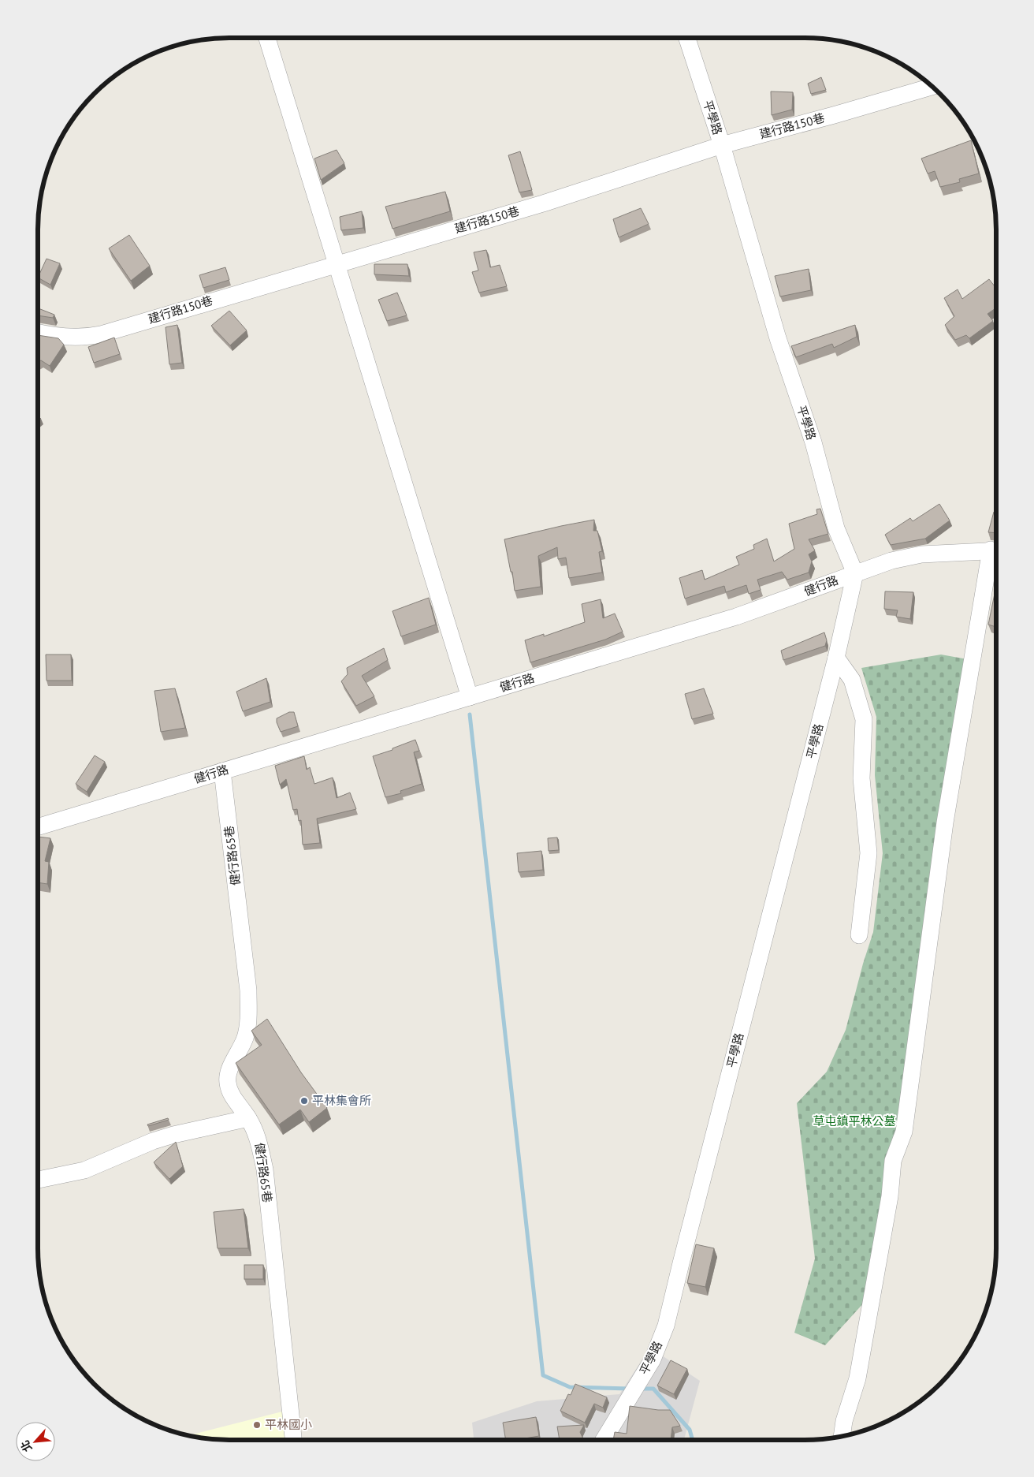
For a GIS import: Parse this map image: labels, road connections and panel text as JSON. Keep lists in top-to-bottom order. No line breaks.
{"streets":{"street":["平學路","建行路150巷","健行路","健行路65巷"]},"crossings":[["平學路","建行路150巷"],["平學路","健行路"],["健行路","健行路65巷"]],"parks":["草屯鎮平林公墓"],"places":["平林集會所","平林國小"],"north":"bottom left"}
